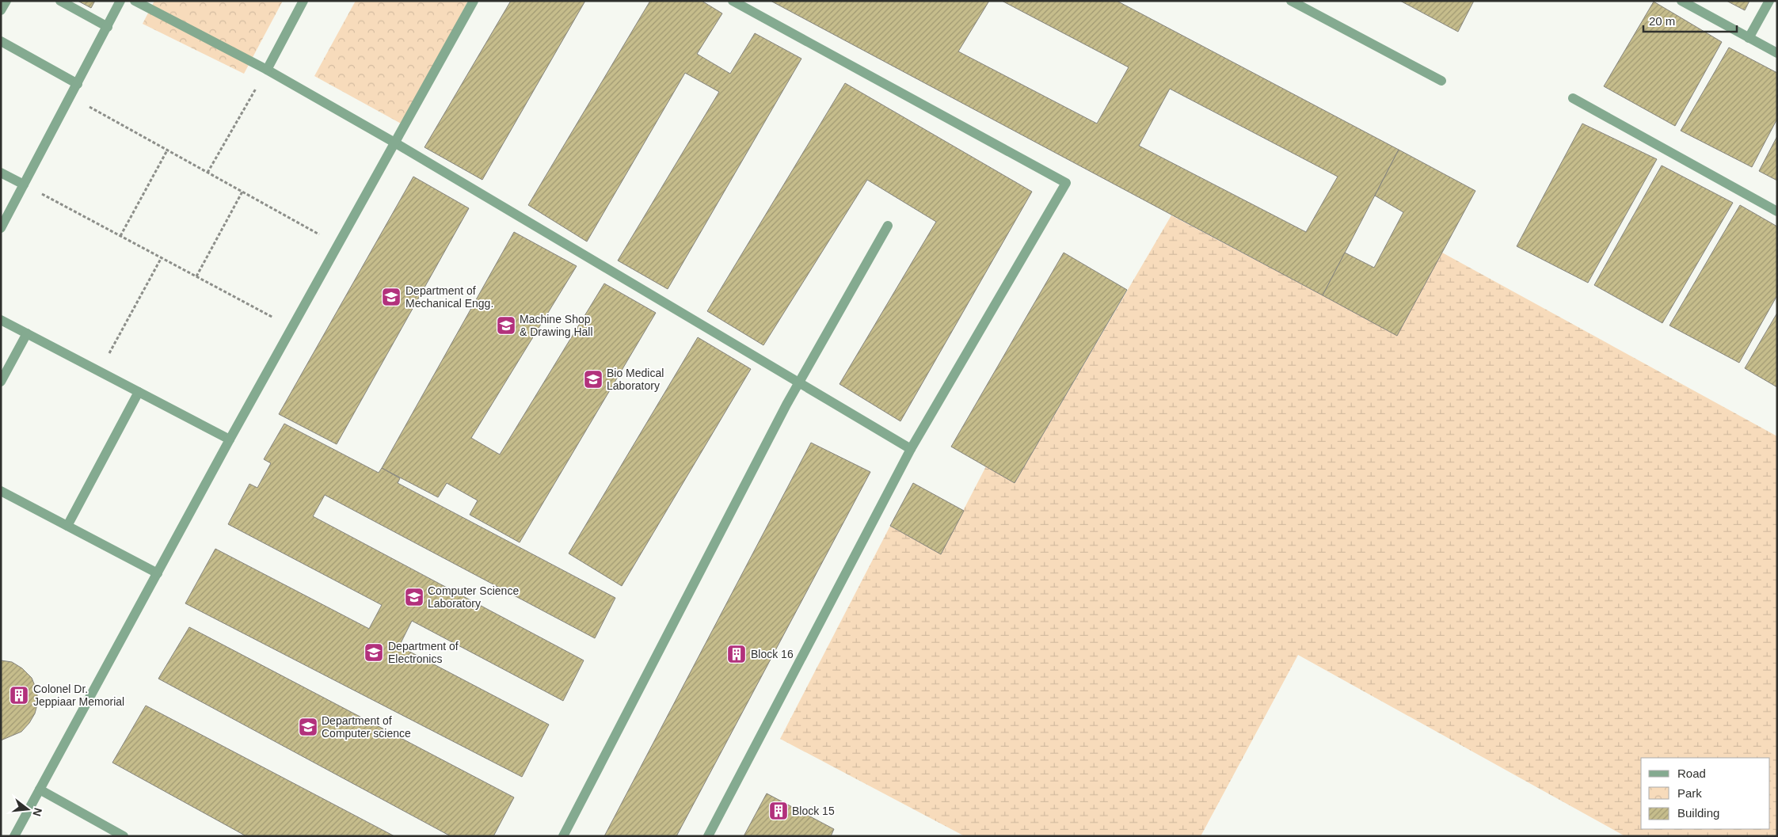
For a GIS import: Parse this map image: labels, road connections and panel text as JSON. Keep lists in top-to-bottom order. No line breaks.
{"places":{"school or university":["Department of Mechanical Engg.","Machine Shop & Drawing Hall","Bio Medical Laboratory","Computer Science Laboratory","Department of Electronics","Department of Computer science"],"building":["Block 16","Colonel Dr. Jeppiaar Memorial","Block 15"]},"legend":["Road","Park","Building"],"scale_bar":"20 m","north":"right"}
